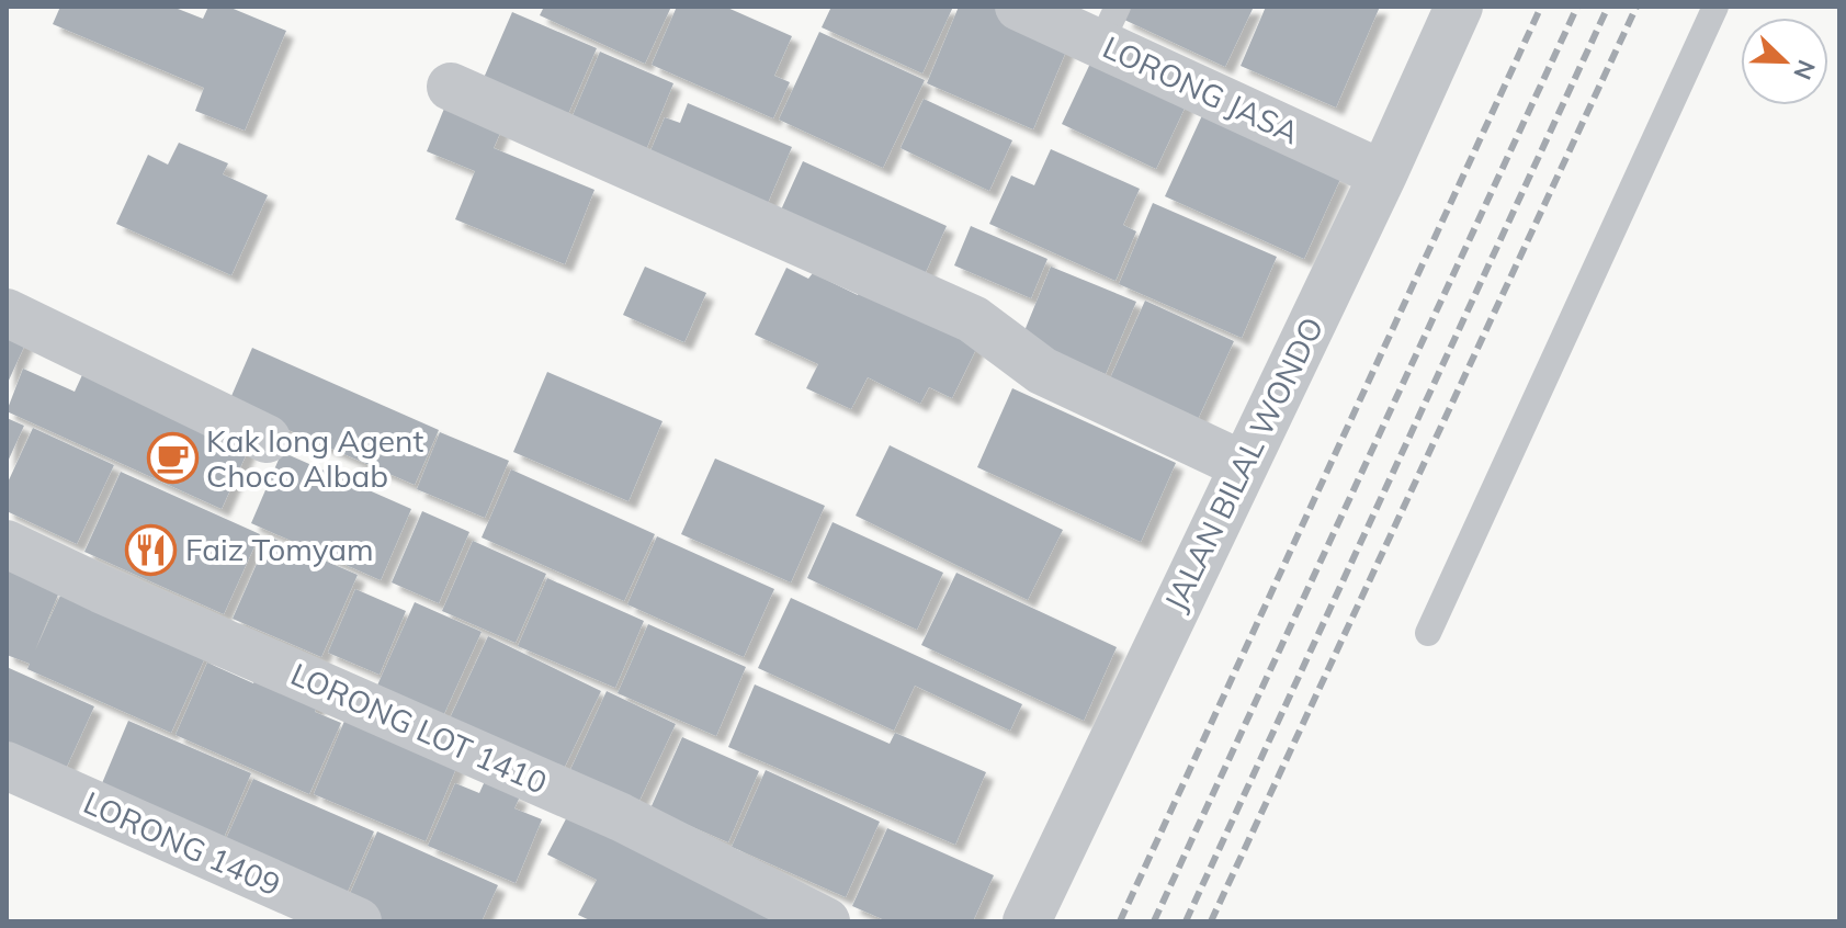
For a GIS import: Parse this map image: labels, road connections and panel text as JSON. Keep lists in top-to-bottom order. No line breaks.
{"streets":{"street":["LORONG JASA","JALAN BILAL WONDO","LORONG LOT 1410","LORONG 1409"]},"crossings":[["LORONG JASA","JALAN BILAL WONDO"]],"places":{"cafe":["Kak long Agent Choco Albab"],"restaurant":["Faiz Tomyam"]},"north":"bottom right"}
